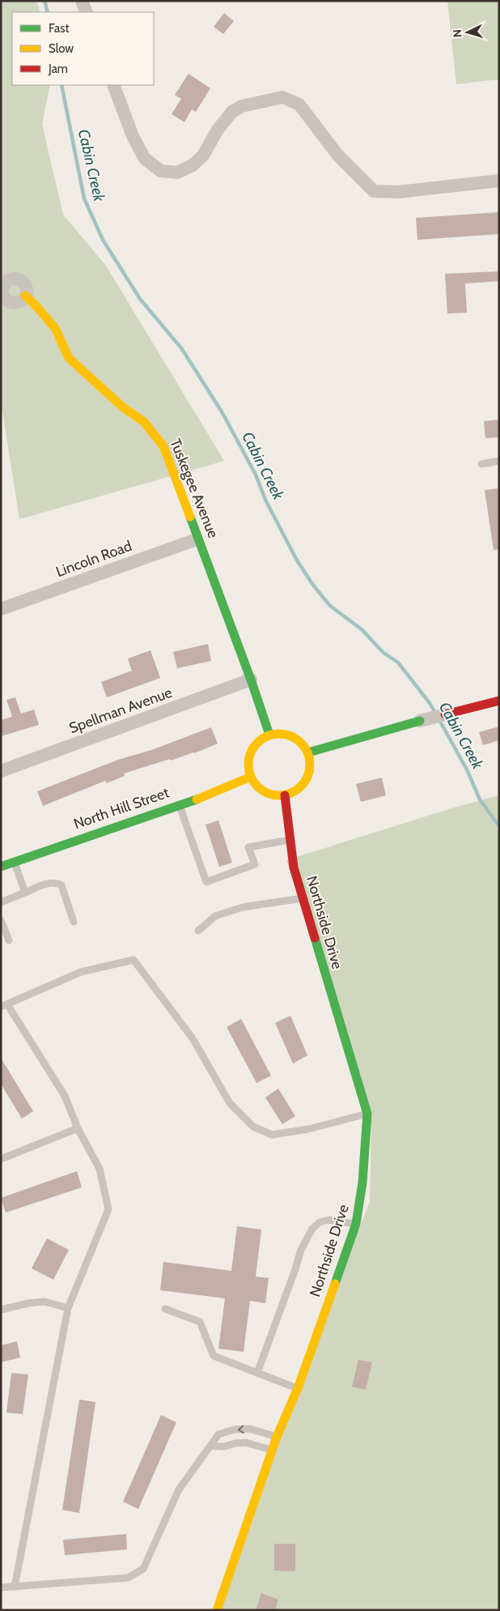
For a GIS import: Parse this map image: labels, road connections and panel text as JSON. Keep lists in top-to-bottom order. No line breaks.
{"streets":{"street":["Tuskegee Avenue","Lincoln Road","Spellman Avenue","North Hill Street","Northside Drive"]},"crossings":[["Tuskegee Avenue","Lincoln Road"],["Tuskegee Avenue","Spellman Avenue"],["Tuskegee Avenue","North Hill Street"],["Tuskegee Avenue","Northside Drive"],["North Hill Street","Northside Drive"]],"water":["Cabin Creek"],"legend":["Fast","Slow","Jam"],"north":"left"}
